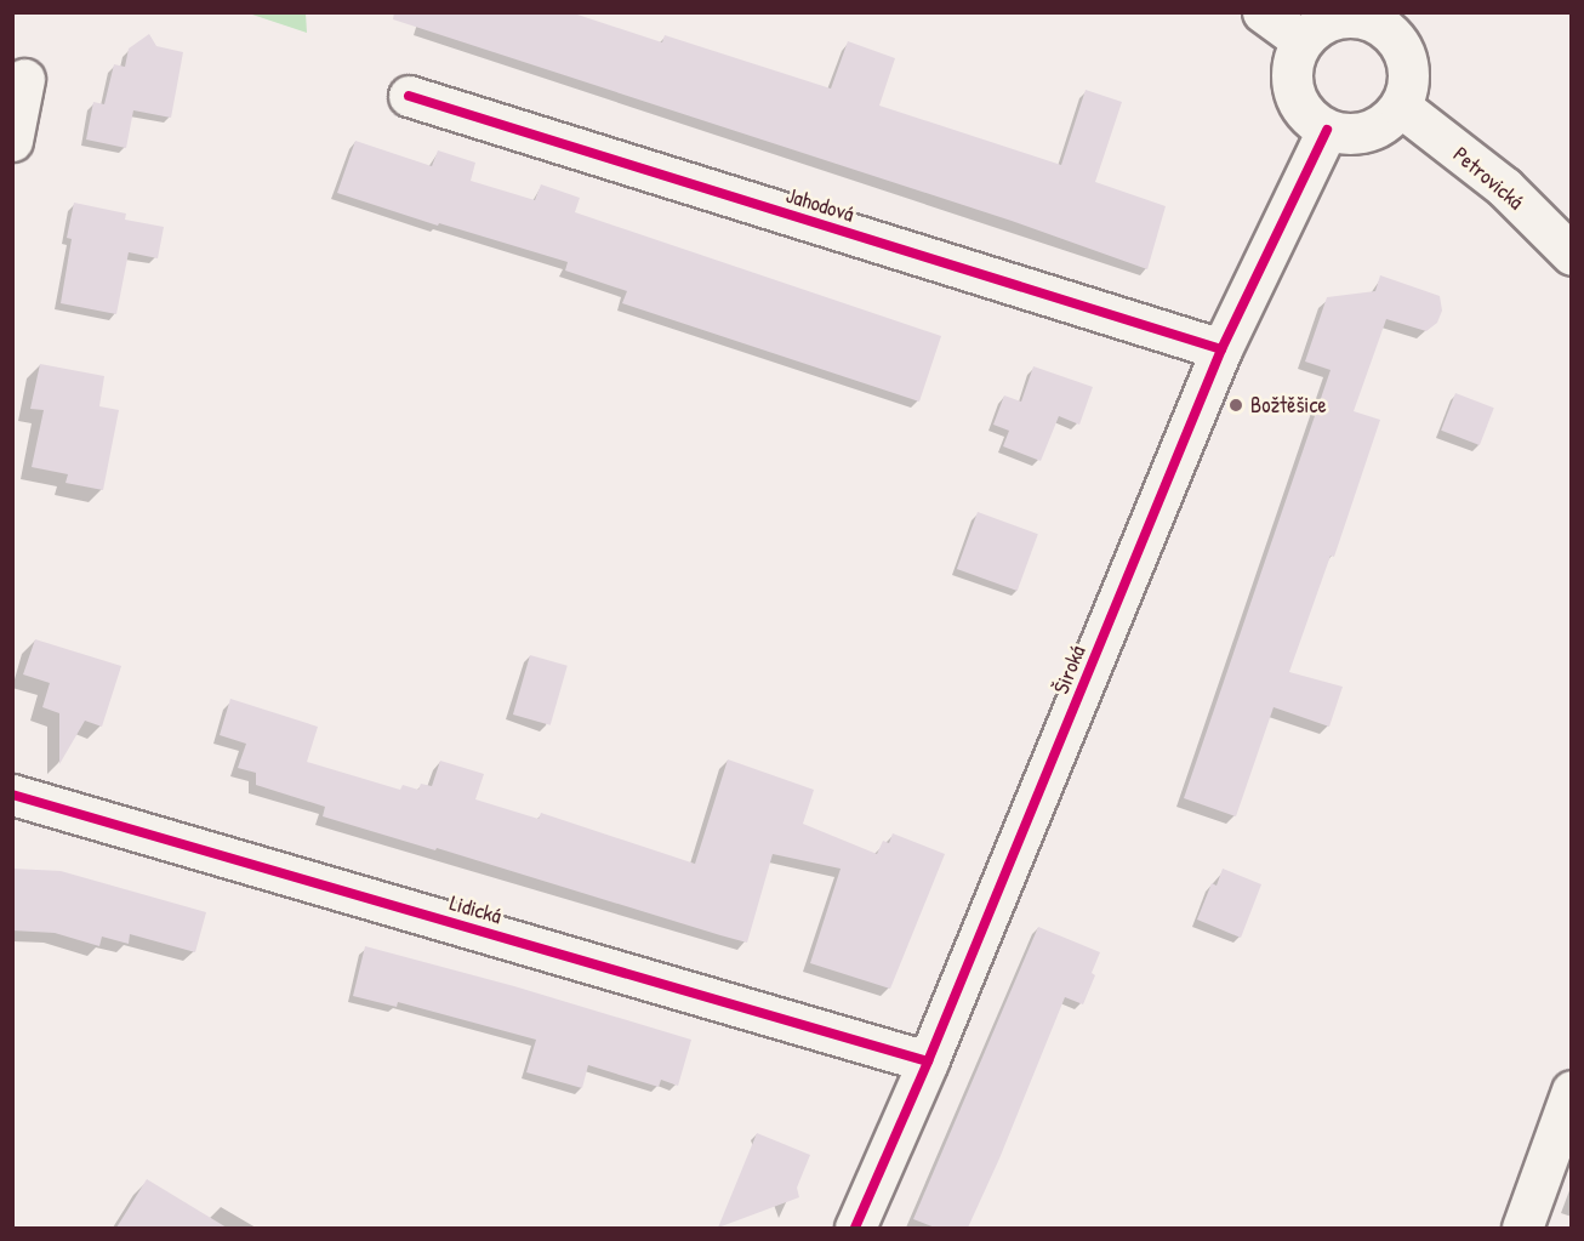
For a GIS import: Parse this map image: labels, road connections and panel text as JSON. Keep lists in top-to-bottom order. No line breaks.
{"streets":{"street":["Petrovická","Jahodová","Široká","Lidická"]},"crossings":[["Petrovická","Široká"],["Jahodová","Široká"],["Široká","Lidická"]],"places":["Božtěšice"]}
